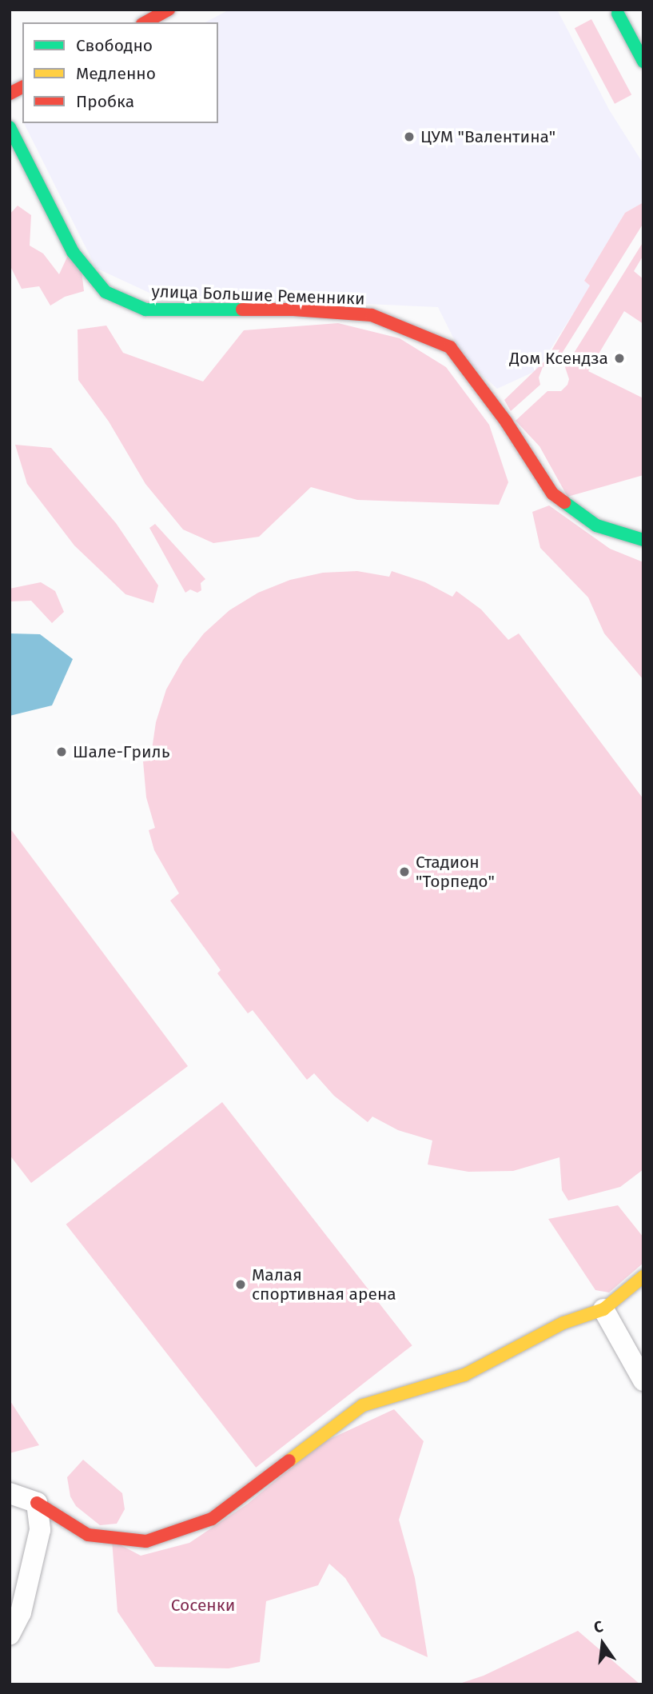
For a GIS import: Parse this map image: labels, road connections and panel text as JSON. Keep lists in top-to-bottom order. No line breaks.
{"streets":{"street":["улица Большие Ременники"]},"parks":["Сосенки"],"places":["ЦУМ \"Валентина\"","Дом Ксендза","Шале-Гриль","Стадион \"Торпедо\"","Малая спортивная арена"],"legend":["Свободно","Медленно","Пробка"],"north":"top"}
